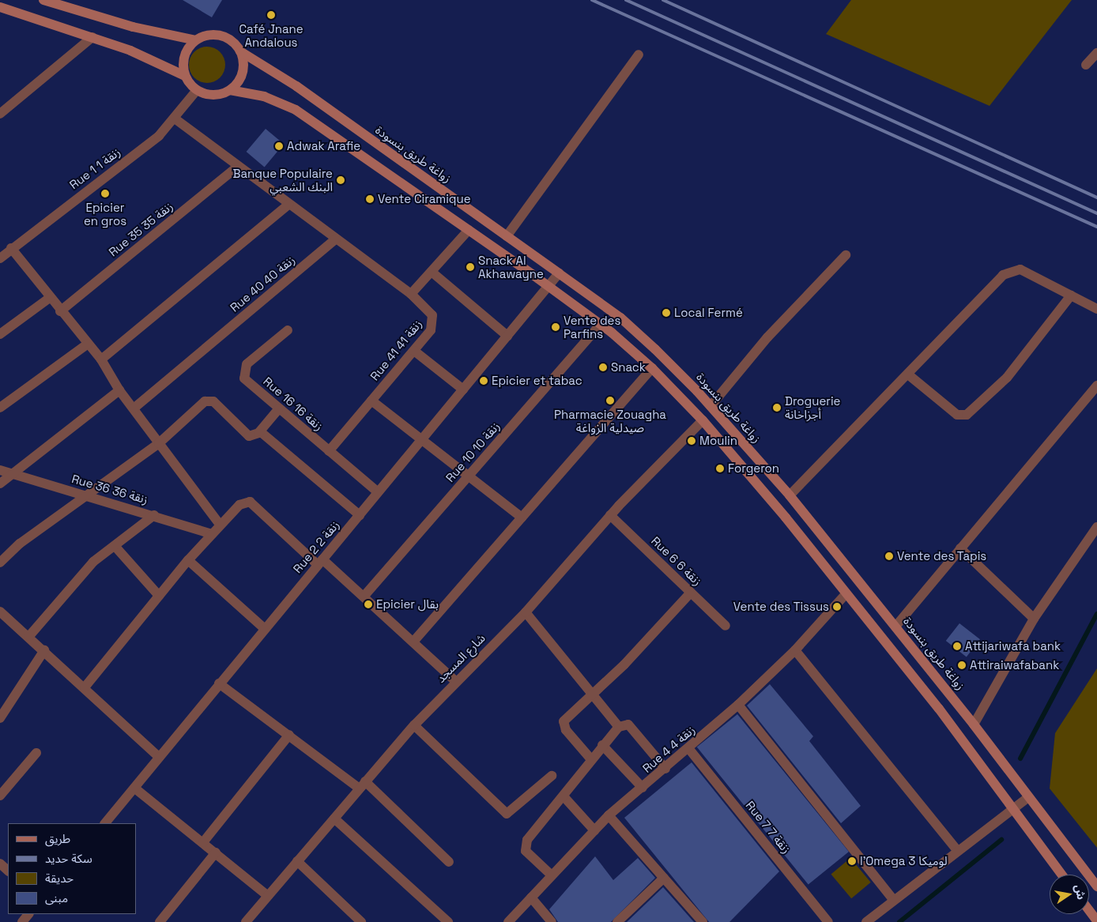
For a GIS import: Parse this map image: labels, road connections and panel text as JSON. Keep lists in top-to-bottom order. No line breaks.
{"streets":{"main road":["زواغة طريق بنسودة"],"street":["Rue 1 زنقة 1","Rue 35 زنقة 35","Rue 40 زنقة 40","Rue 41 زنقة 41","Rue 16 زنقة 16","Rue 10 زنقة 10","Rue 36 زنقة 36","Rue 2 زنقة 2","Rue 6 زنقة 6","شارع المسجد","Rue 4 زنقة 4","Rue 7 زنقة 7"]},"crossings":[["زواغة طريق بنسودة","Rue 1 زنقة 1"],["زواغة طريق بنسودة","Rue 2 زنقة 2"],["Rue 41 زنقة 41","Rue 16 زنقة 16"],["Rue 16 زنقة 16","Rue 2 زنقة 2"],["Rue 6 زنقة 6","شارع المسجد"],["Rue 4 زنقة 4","Rue 7 زنقة 7"]],"places":["Café Jnane Andalous","Adwak Arafie","Banque Populaire البنك الشعبي","Epicier en gros","Vente Ciramique","Snack Al Akhawayne","Local Fermé","Vente des Parfins","Snack","Epicier et tabac","Pharmacie Zouagha صيدلية الزواغة","Droguerie أجزاخانة","Moulin","Forgeron","Vente des Tapis","Epicier بقال","Vente des Tissus","Attijariwafa bank","Attiraiwafabank","l'Omega 3 لوميكا"],"legend":["طريق","سكة حديد","حديقة","مبنى"],"north":"right"}
